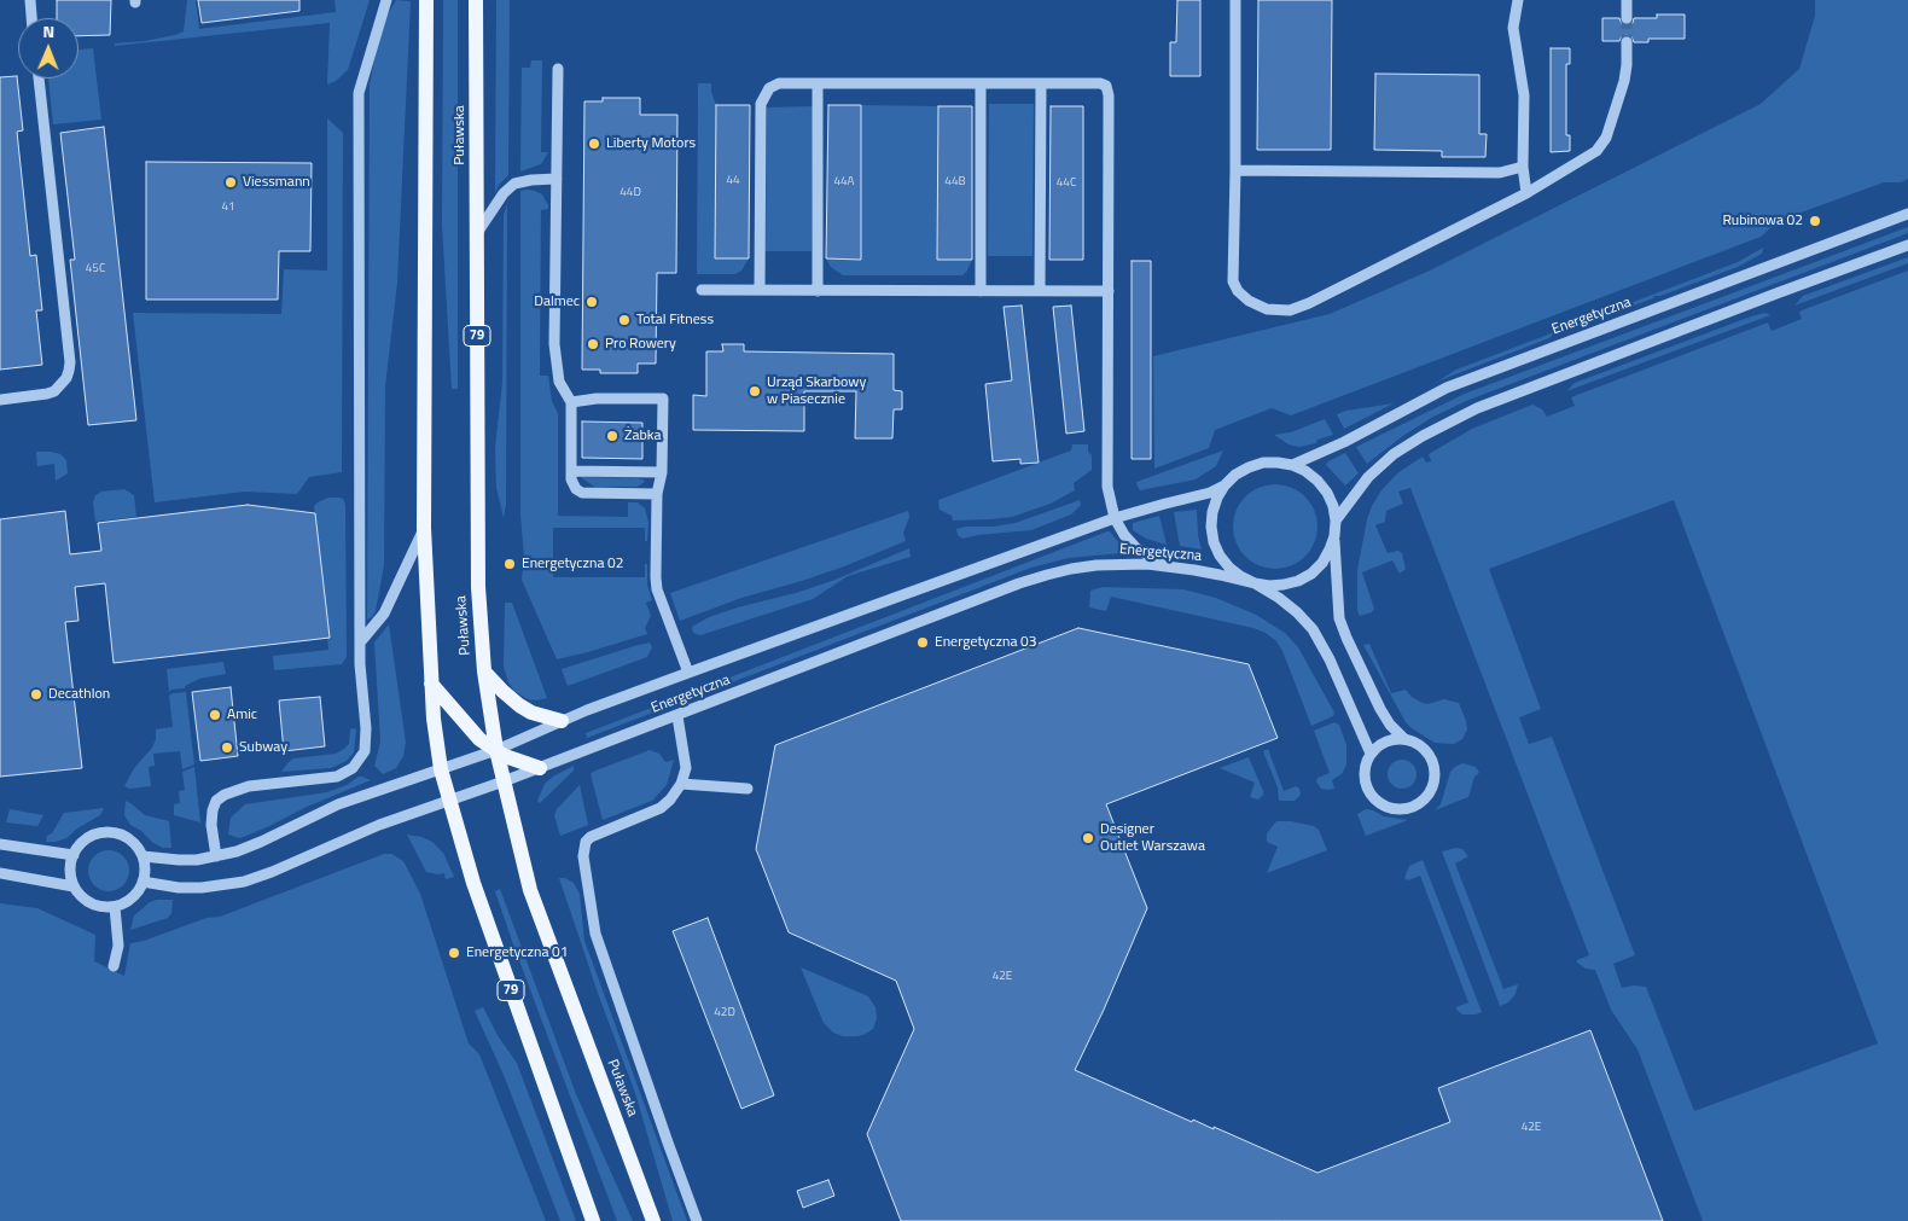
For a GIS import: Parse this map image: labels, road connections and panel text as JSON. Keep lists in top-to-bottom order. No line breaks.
{"streets":{"main road":["Puławska","79"],"street":["Energetyczna"]},"crossings":[["Puławska","Energetyczna"],["Energetyczna","79"]],"places":["Liberty Motors","Viessmann","Rubinowa 02","Dalmec","Total Fitness","Pro Rowery","Urząd Skarbowy w Piasecznie","Żabka","Energetyczna 02","Energetyczna 03","Decathlon","Amic","Subway","Designer Outlet Warszawa","Energetyczna 01"],"house_numbers":["44","44A","44B","44C","44D","41","45C","42E","42D","42E"],"north":"top"}
